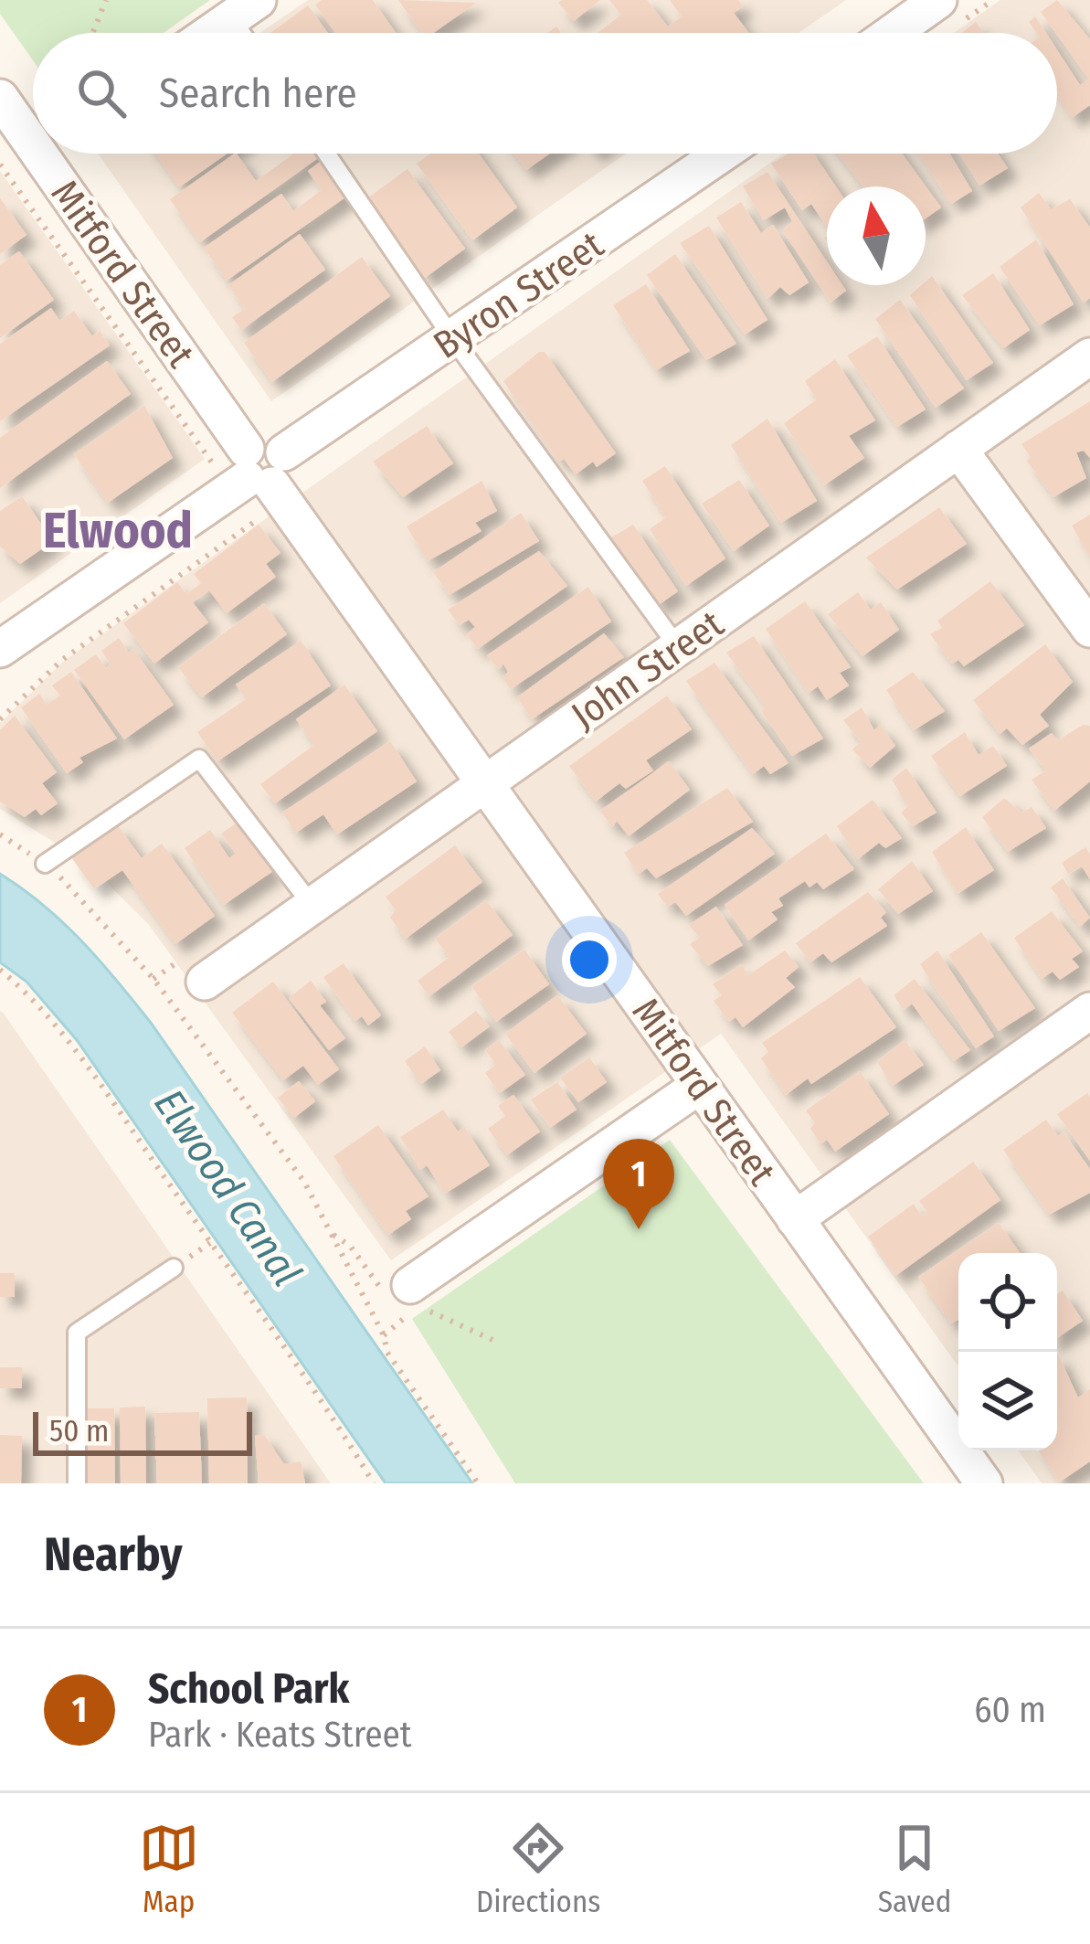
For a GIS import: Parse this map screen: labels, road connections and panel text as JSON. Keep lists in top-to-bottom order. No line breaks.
{"streets":{"street":["Mitford Street","Byron Street","John Street"]},"crossings":[["Mitford Street","Byron Street"],["Mitford Street","John Street"]],"districts":["Elwood"],"water":["Elwood Canal"],"scale_bar":"50 m","north":"top","page":{"search":"Search here","pins":"1","scale":"50 m","heading":"Nearby","list":[{"mark":"1","name":"School Park","note":"Park · Keats Street","value":"60 m"}],"nav":["Map","Directions","Saved"]}}
